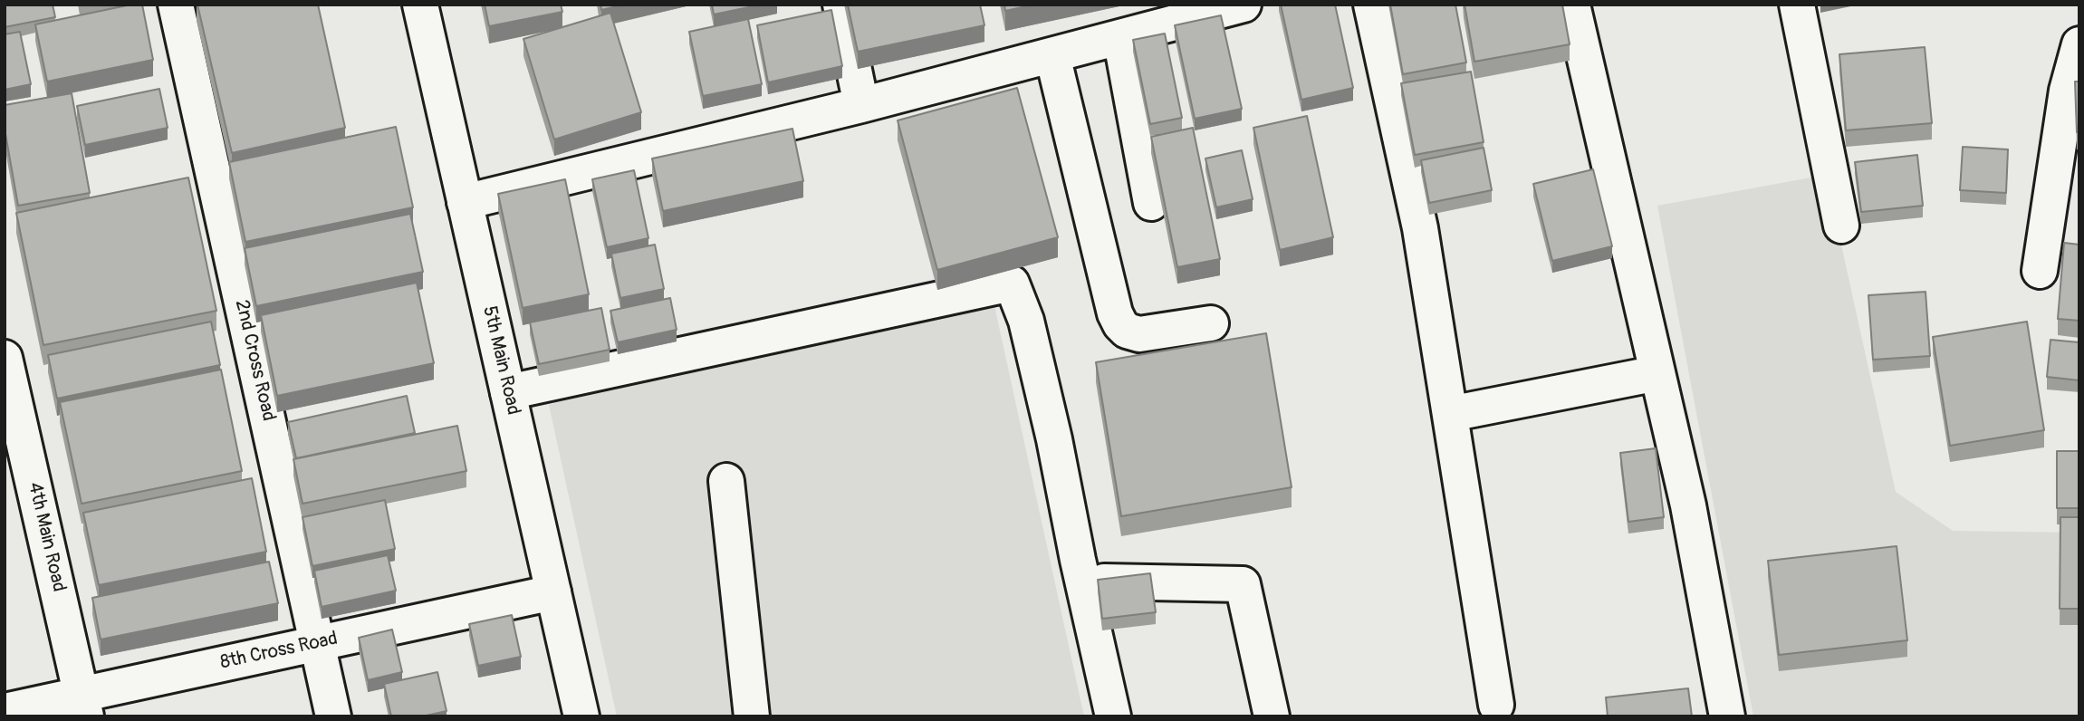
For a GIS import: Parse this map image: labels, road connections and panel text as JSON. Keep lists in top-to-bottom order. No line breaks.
{"streets":{"street":["2nd Cross Road","5th Main Road","4th Main Road","8th Cross Road"]},"crossings":[["2nd Cross Road","8th Cross Road"],["5th Main Road","8th Cross Road"],["4th Main Road","8th Cross Road"]]}
